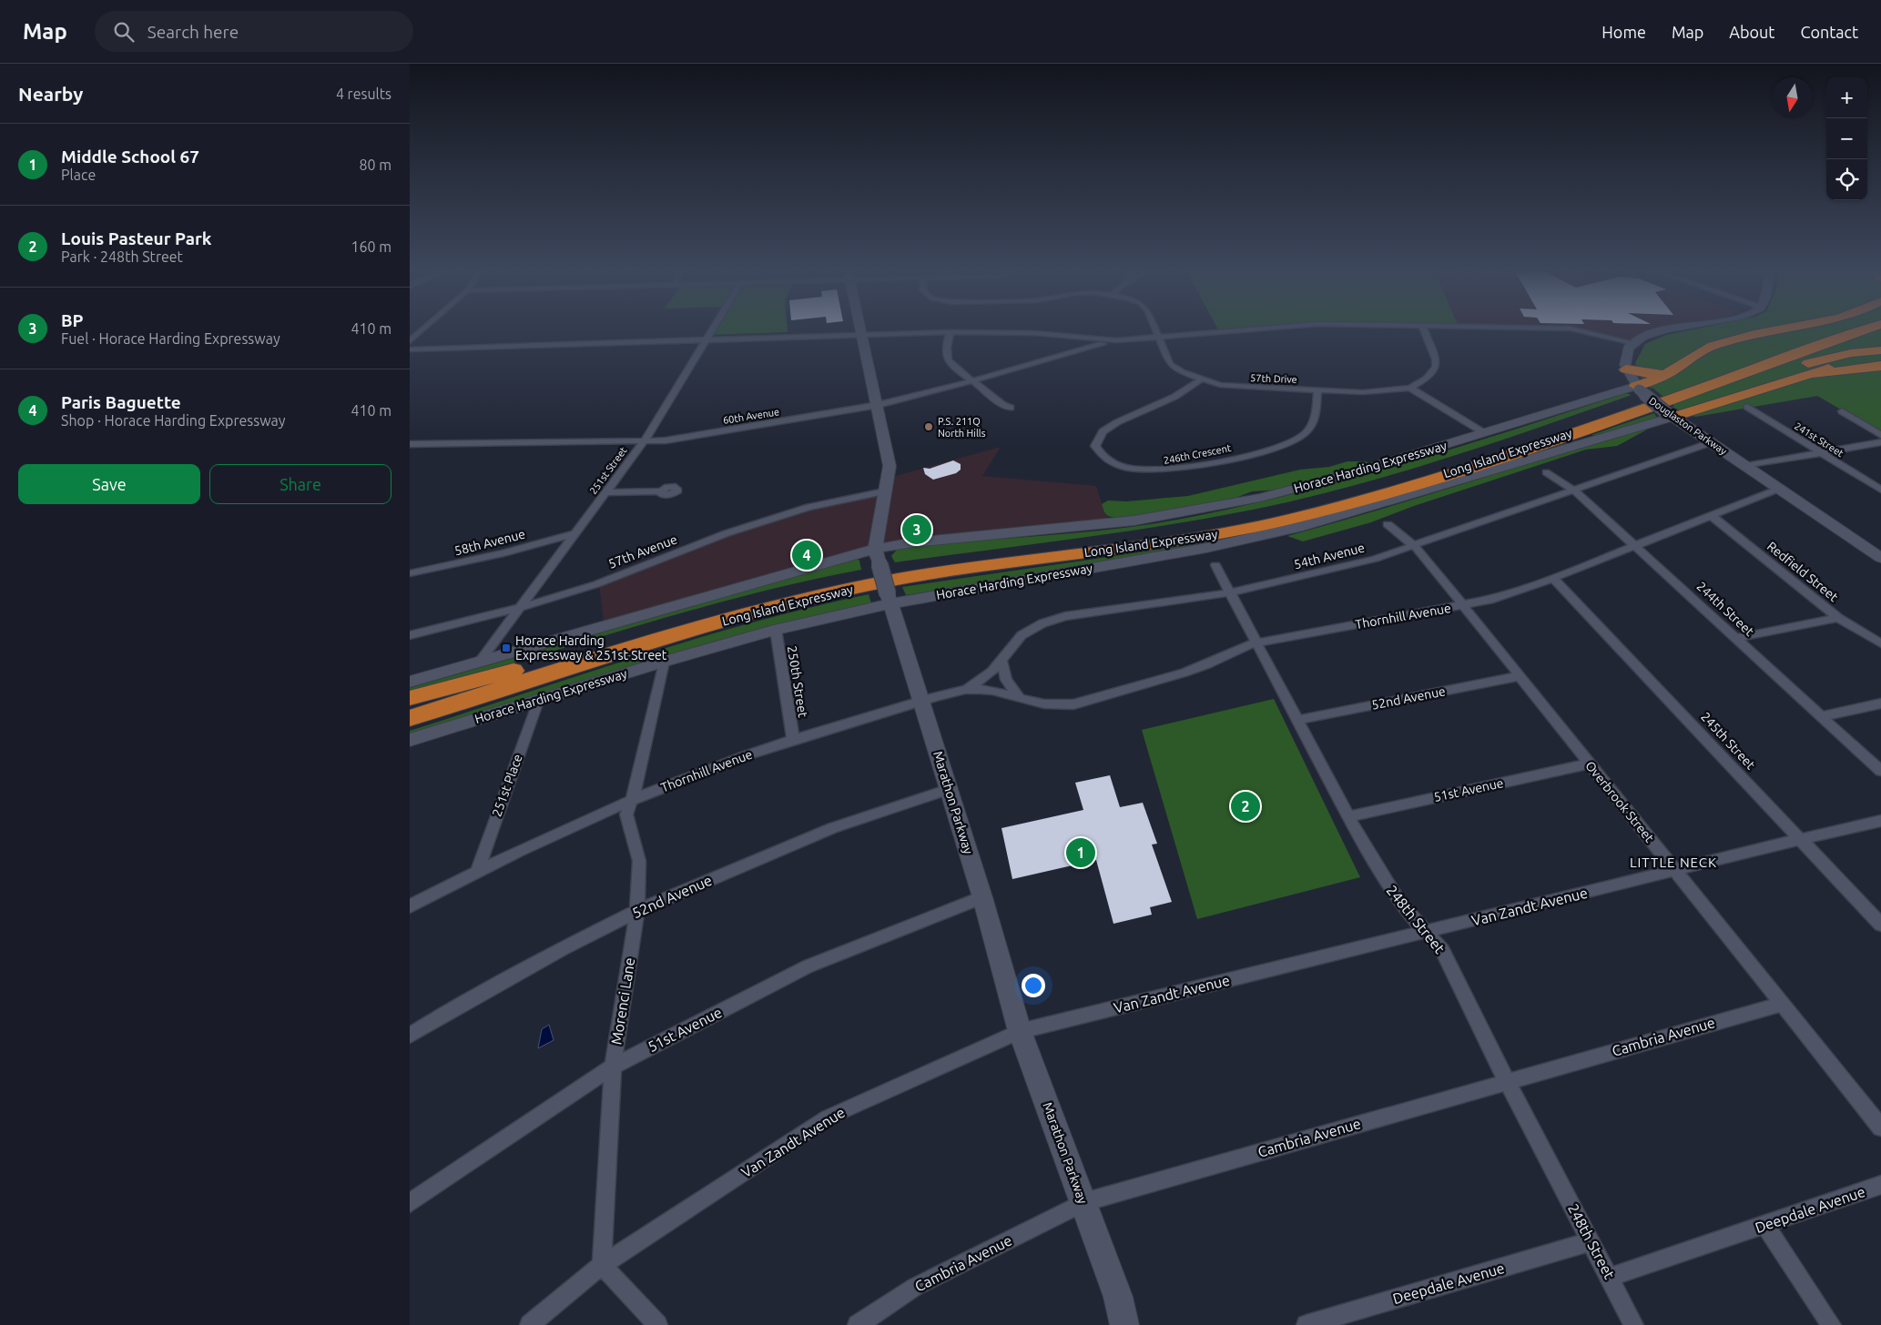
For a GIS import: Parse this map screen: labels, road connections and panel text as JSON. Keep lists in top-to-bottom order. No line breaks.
{"streets":{"highway":["Long Island Expressway"],"main road":["Douglaston Parkway","Horace Harding Expressway","Marathon Parkway"],"street":["57th Drive","60th Avenue","241st Street","246th Crescent","251st Street","58th Avenue","57th Avenue","54th Avenue","Redfield Street","244th Street","Thornhill Avenue","250th Street","52nd Avenue","245th Street","251st Place","51st Avenue","Overbrook Street","Van Zandt Avenue","248th Street","Morenci Lane","Cambria Avenue","Deepdale Avenue"]},"crossings":[["57th Drive","246th Crescent"],["60th Avenue","251st Street"],["60th Avenue","Marathon Parkway"],["Douglaston Parkway","Horace Harding Expressway"],["Douglaston Parkway","54th Avenue"],["Douglaston Parkway","Thornhill Avenue"],["Horace Harding Expressway","251st Street"],["Horace Harding Expressway","250th Street"],["Horace Harding Expressway","251st Place"],["Horace Harding Expressway","Marathon Parkway"],["Horace Harding Expressway","Morenci Lane"],["251st Street","58th Avenue"],["251st Street","57th Avenue"],["57th Avenue","Marathon Parkway"],["54th Avenue","244th Street"],["54th Avenue","Thornhill Avenue"],["54th Avenue","Overbrook Street"],["54th Avenue","248th Street"],["Redfield Street","Thornhill Avenue"],["244th Street","Thornhill Avenue"],["Thornhill Avenue","250th Street"],["Thornhill Avenue","245th Street"],["Thornhill Avenue","251st Place"],["Thornhill Avenue","Overbrook Street"],["Thornhill Avenue","Marathon Parkway"],["Thornhill Avenue","248th Street"],["Thornhill Avenue","Morenci Lane"],["52nd Avenue","Overbrook Street"],["52nd Avenue","Marathon Parkway"],["52nd Avenue","248th Street"],["52nd Avenue","Morenci Lane"],["245th Street","Van Zandt Avenue"],["51st Avenue","Overbrook Street"],["51st Avenue","Marathon Parkway"],["51st Avenue","248th Street"],["51st Avenue","Morenci Lane"],["Overbrook Street","Van Zandt Avenue"],["Overbrook Street","Cambria Avenue"],["Marathon Parkway","Van Zandt Avenue"],["Marathon Parkway","Cambria Avenue"],["Van Zandt Avenue","248th Street"],["Van Zandt Avenue","Morenci Lane"],["248th Street","Cambria Avenue"],["248th Street","Deepdale Avenue"]],"districts":["LITTLE NECK"],"places":{"other":["P.S. 211Q North Hills"],"transit":["Horace Harding Expressway & 251st Street"]},"north":"bottom","page":{"header":"Map","search":"Search here","nav":["Home","Map","About","Contact"],"heading":["Nearby","4 results"],"map_buttons":["+","−"],"list":[{"mark":"1","name":"Middle School 67","note":"Place","value":"80 m"},{"mark":"2","name":"Louis Pasteur Park","note":"Park · 248th Street","value":"160 m"},{"mark":"3","name":"BP","note":"Fuel · Horace Harding Expressway","value":"410 m"},{"mark":"4","name":"Paris Baguette","note":"Shop · Horace Harding Expressway","value":"410 m"}],"buttons":["Save","Share"],"pins":["3","4","2","1"]}}
